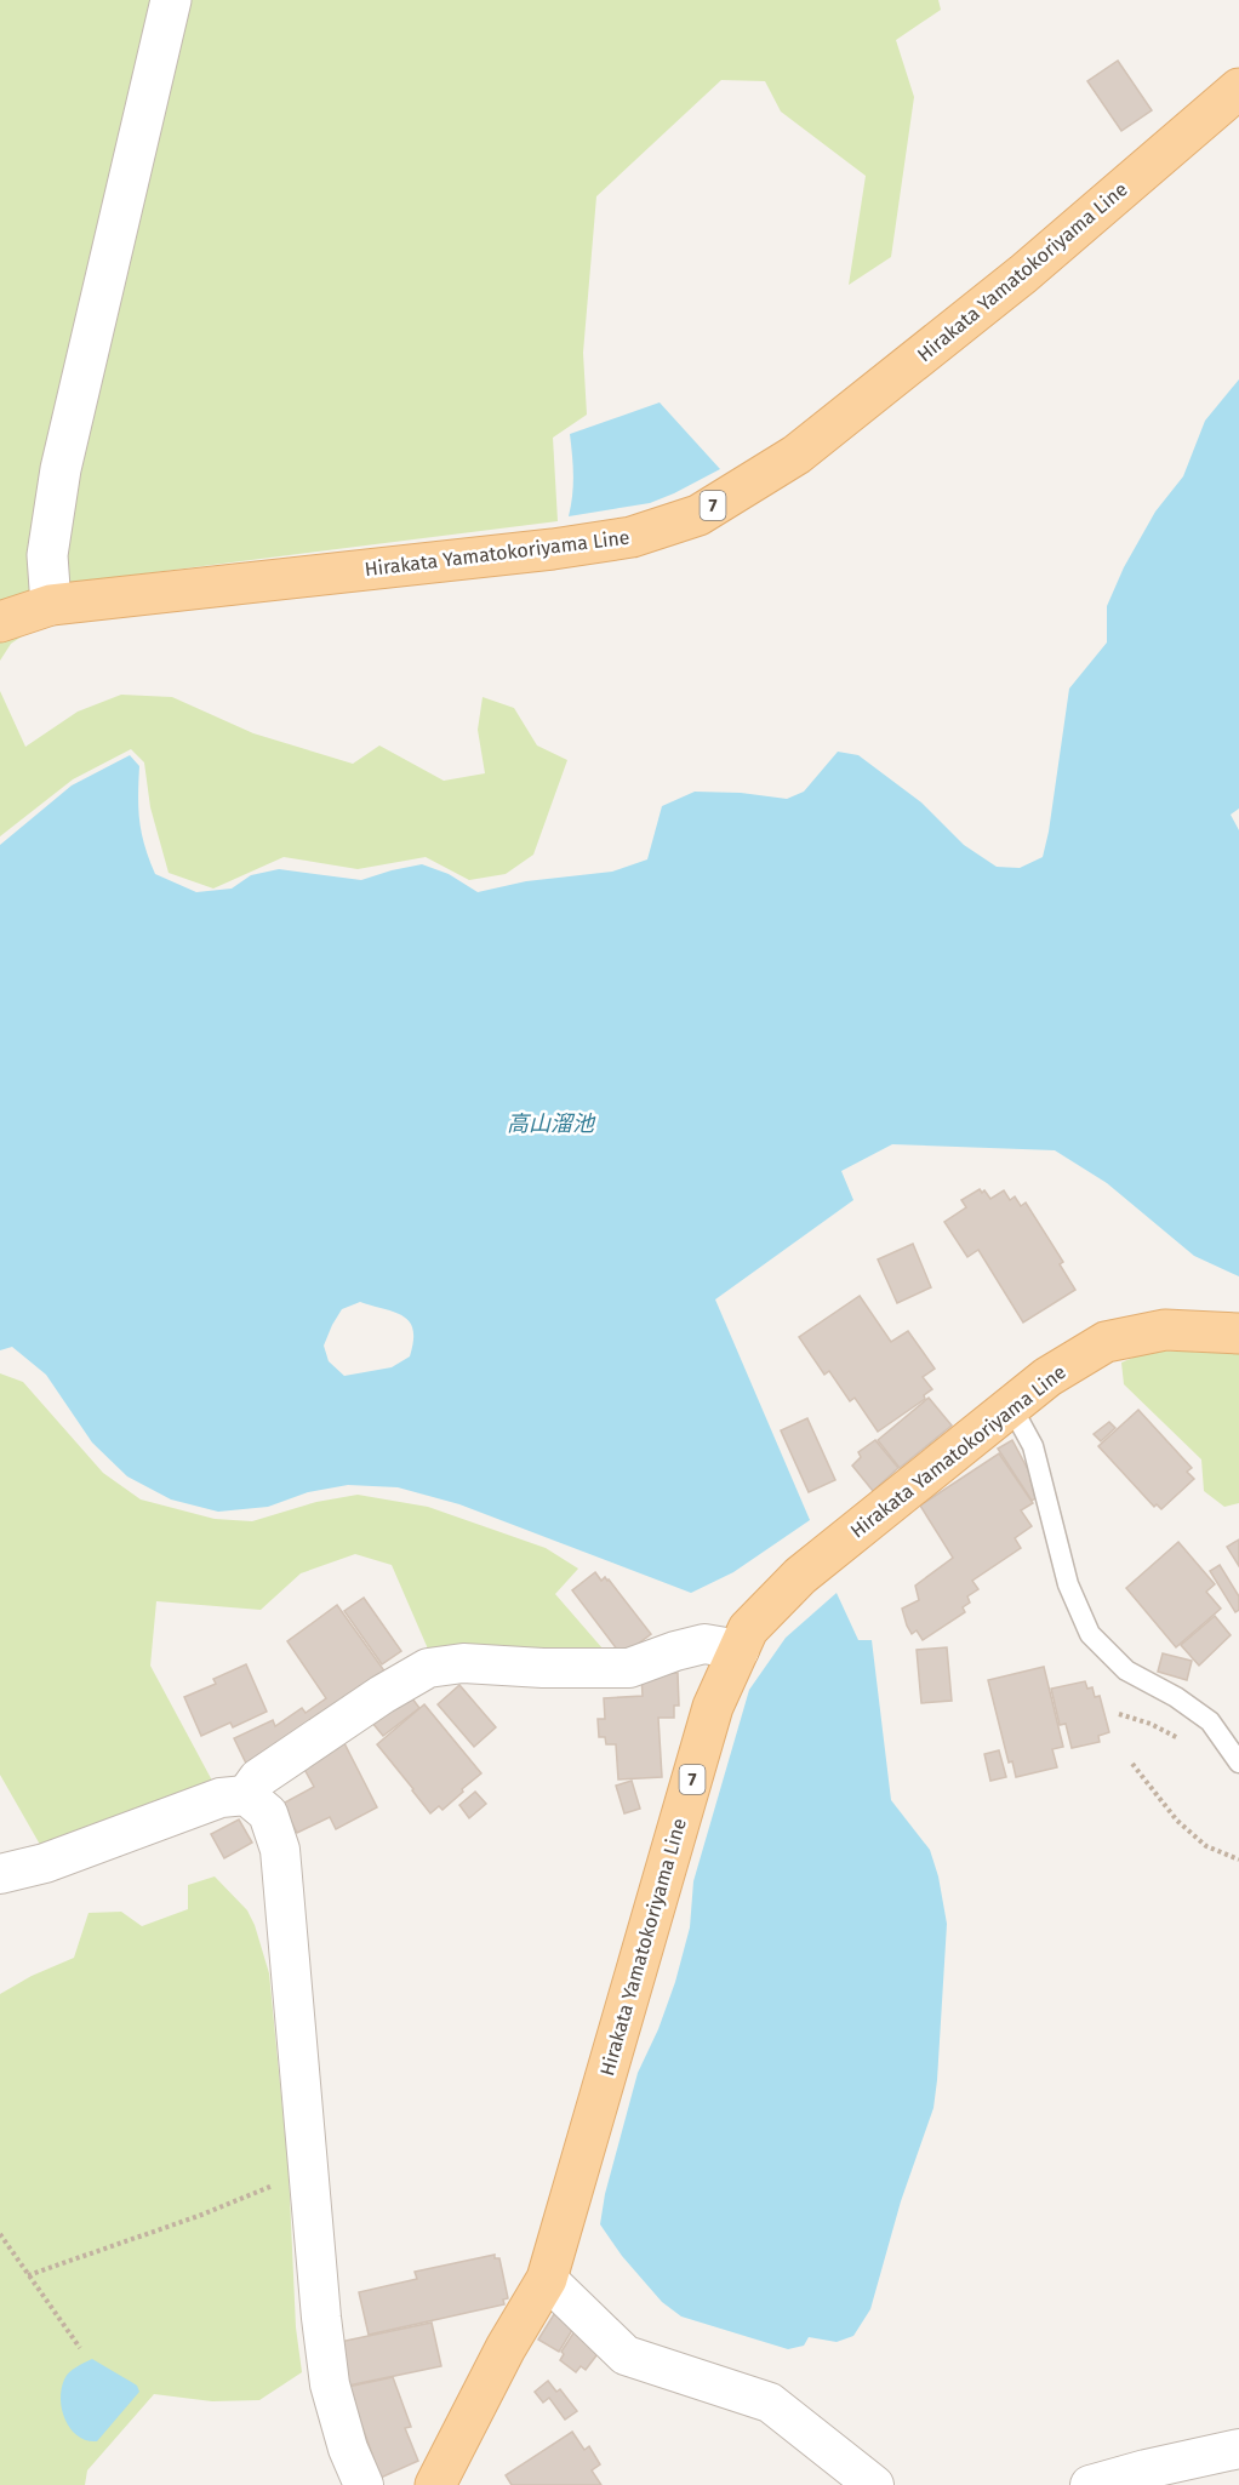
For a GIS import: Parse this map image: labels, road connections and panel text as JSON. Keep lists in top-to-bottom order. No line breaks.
{"streets":{"main road":["Hirakata Yamatokoriyama Line","7"]},"water":["高山溜池"]}
